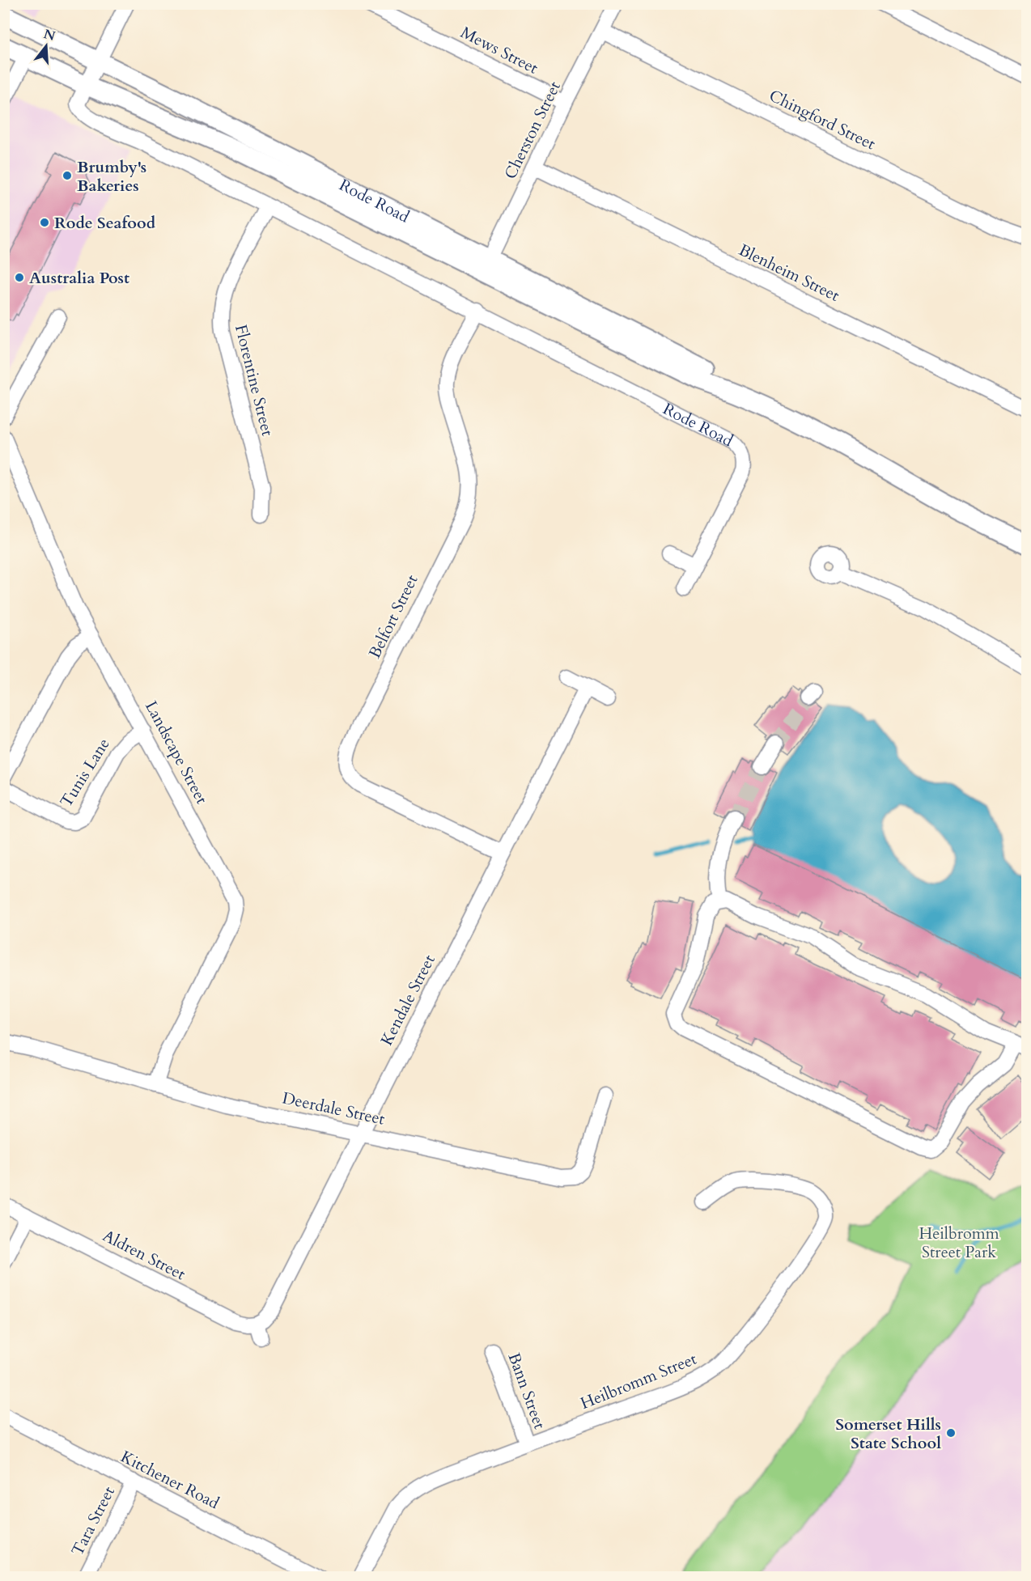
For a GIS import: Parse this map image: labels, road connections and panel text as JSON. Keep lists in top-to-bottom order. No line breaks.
{"streets":{"main road":["Rode Road"],"street":["Mews Street","Chingford Street","Cherston Street","Blenheim Street","Florentine Street","Belfort Street","Landscape Street","Tunis Lane","Kendale Street","Deerdale Street","Aldren Street","Heilbromm Street","Bann Street","Kitchener Road","Tara Street"]},"crossings":[["Mews Street","Cherston Street"],["Chingford Street","Cherston Street"],["Cherston Street","Rode Road"],["Cherston Street","Blenheim Street"],["Rode Road","Florentine Street"],["Rode Road","Belfort Street"],["Belfort Street","Kendale Street"],["Landscape Street","Tunis Lane"],["Landscape Street","Deerdale Street"],["Kendale Street","Deerdale Street"],["Kendale Street","Aldren Street"],["Heilbromm Street","Bann Street"],["Kitchener Road","Tara Street"]],"parks":["Heilbromm Street Park"],"places":["Brumby's Bakeries","Rode Seafood","Australia Post","Somerset Hills State School"],"north":"top"}
